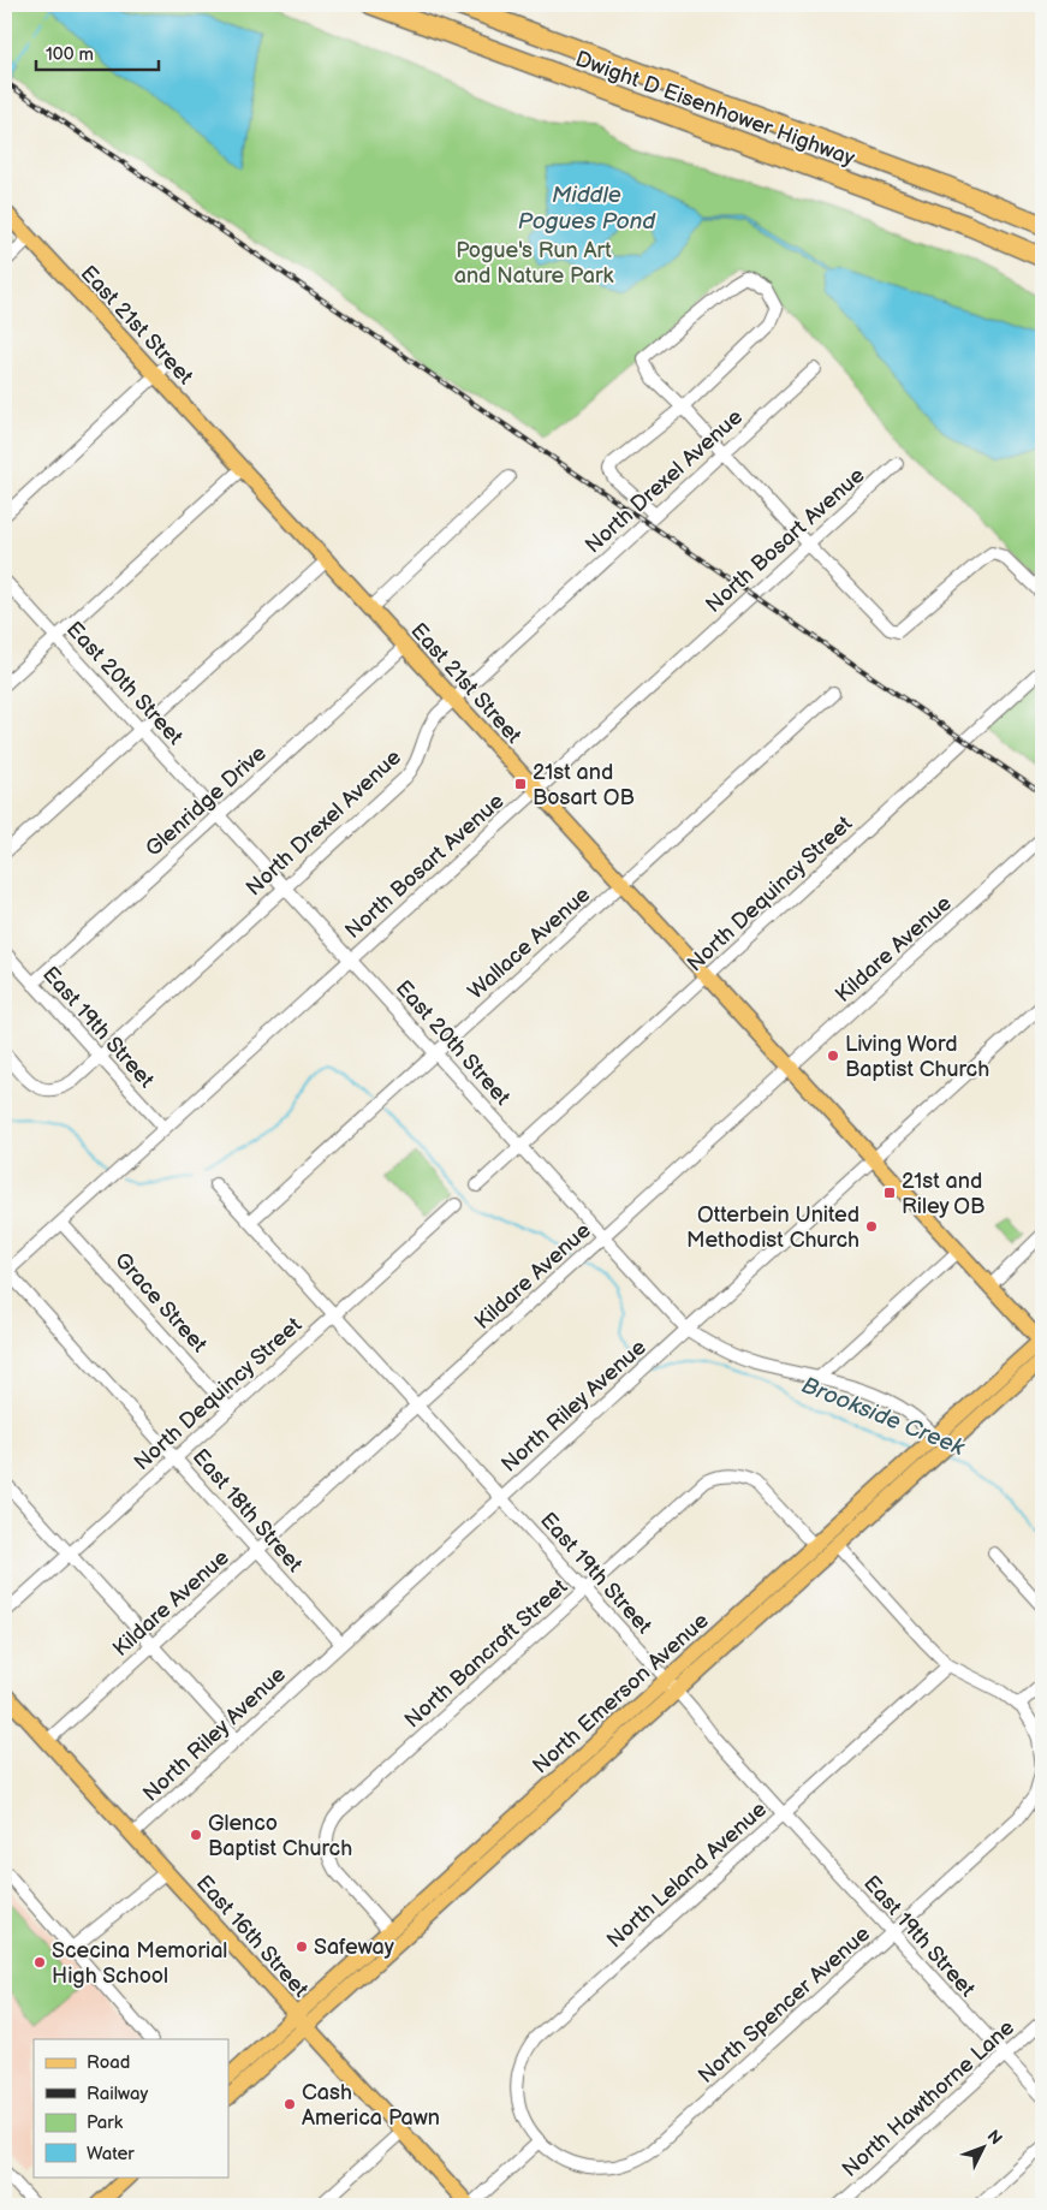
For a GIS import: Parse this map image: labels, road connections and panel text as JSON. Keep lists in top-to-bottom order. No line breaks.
{"streets":{"highway":["Dwight D Eisenhower Highway"],"main road":["East 21st Street","North Emerson Avenue","East 16th Street"],"street":["North Drexel Avenue","North Bosart Avenue","East 20th Street","Glenridge Drive","North Dequincy Street","Wallace Avenue","Kildare Avenue","East 19th Street","Grace Street","North Riley Avenue","East 18th Street","North Bancroft Street","North Leland Avenue","North Spencer Avenue","North Hawthorne Lane"]},"crossings":[["East 21st Street","North Drexel Avenue"],["East 21st Street","North Bosart Avenue"],["East 21st Street","Glenridge Drive"],["East 21st Street","North Dequincy Street"],["East 21st Street","Wallace Avenue"],["East 21st Street","Kildare Avenue"],["East 21st Street","North Riley Avenue"],["East 21st Street","North Emerson Avenue"],["North Drexel Avenue","East 20th Street"],["North Drexel Avenue","East 19th Street"],["North Bosart Avenue","East 20th Street"],["North Bosart Avenue","East 19th Street"],["North Bosart Avenue","Grace Street"],["North Bosart Avenue","East 18th Street"],["East 20th Street","Glenridge Drive"],["East 20th Street","North Dequincy Street"],["East 20th Street","Wallace Avenue"],["East 20th Street","Kildare Avenue"],["East 20th Street","North Riley Avenue"],["East 20th Street","North Emerson Avenue"],["Glenridge Drive","East 19th Street"],["North Dequincy Street","East 19th Street"],["North Dequincy Street","Grace Street"],["North Dequincy Street","East 18th Street"],["Wallace Avenue","East 19th Street"],["Kildare Avenue","East 19th Street"],["Kildare Avenue","East 18th Street"],["Kildare Avenue","East 16th Street"],["East 19th Street","North Riley Avenue"],["East 19th Street","North Bancroft Street"],["East 19th Street","North Emerson Avenue"],["East 19th Street","North Leland Avenue"],["East 19th Street","North Spencer Avenue"],["East 19th Street","North Hawthorne Lane"],["North Riley Avenue","East 18th Street"],["North Riley Avenue","East 16th Street"],["North Bancroft Street","North Emerson Avenue"],["North Emerson Avenue","East 16th Street"],["North Leland Avenue","North Spencer Avenue"]],"water":["Middle Pogues Pond","Brookside Creek"],"parks":["Pogue's Run Art and Nature Park"],"places":{"transit":["21st and Bosart OB","21st and Riley OB"],"other":["Living Word Baptist Church","Otterbein United Methodist Church","Glenco Baptist Church","Safeway","Scecina Memorial High School","Cash America Pawn"]},"legend":["Road","Railway","Park","Water"],"scale_bar":"100 m","north":"top right"}
